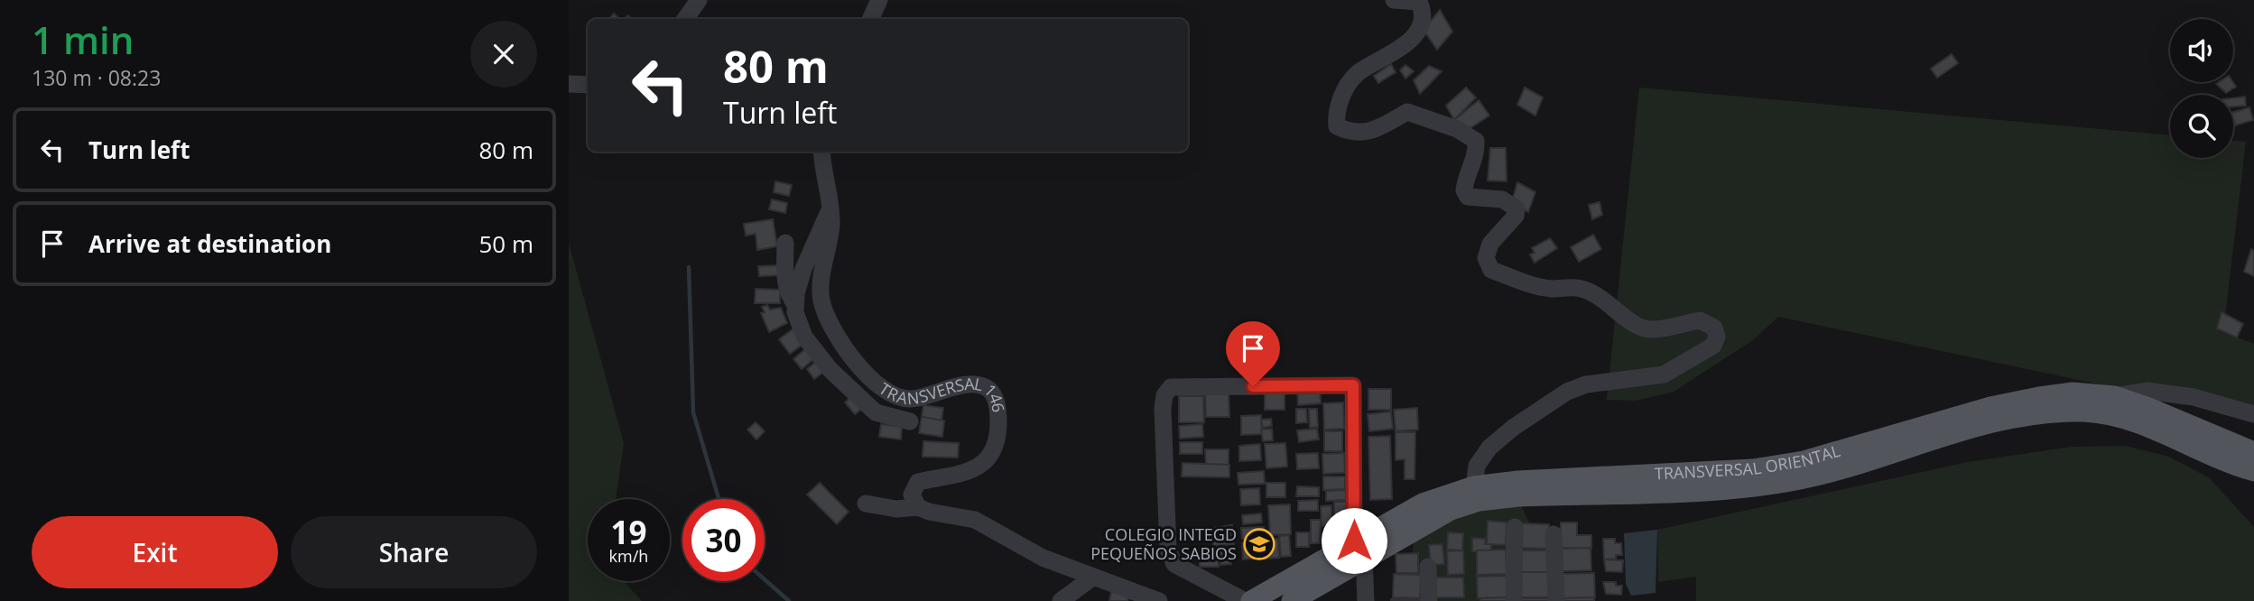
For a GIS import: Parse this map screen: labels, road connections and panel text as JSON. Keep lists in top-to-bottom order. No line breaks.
{"streets":{"main road":["TRANSVERSAL ORIENTAL"],"street":["TRANSVERSAL 146"]},"places":{"school or university":["COLEGIO INTEGD PEQUEÑOS SABIOS"]},"page":{"heading":["1 min","130 m · 08:23"],"turn":["80 m","Turn left"],"list":[{"name":"Turn left","value":"80 m"},{"name":"Arrive at destination","value":"50 m"}],"speed":"19 km/h","limit":"30","buttons":["Exit","Share"]}}
